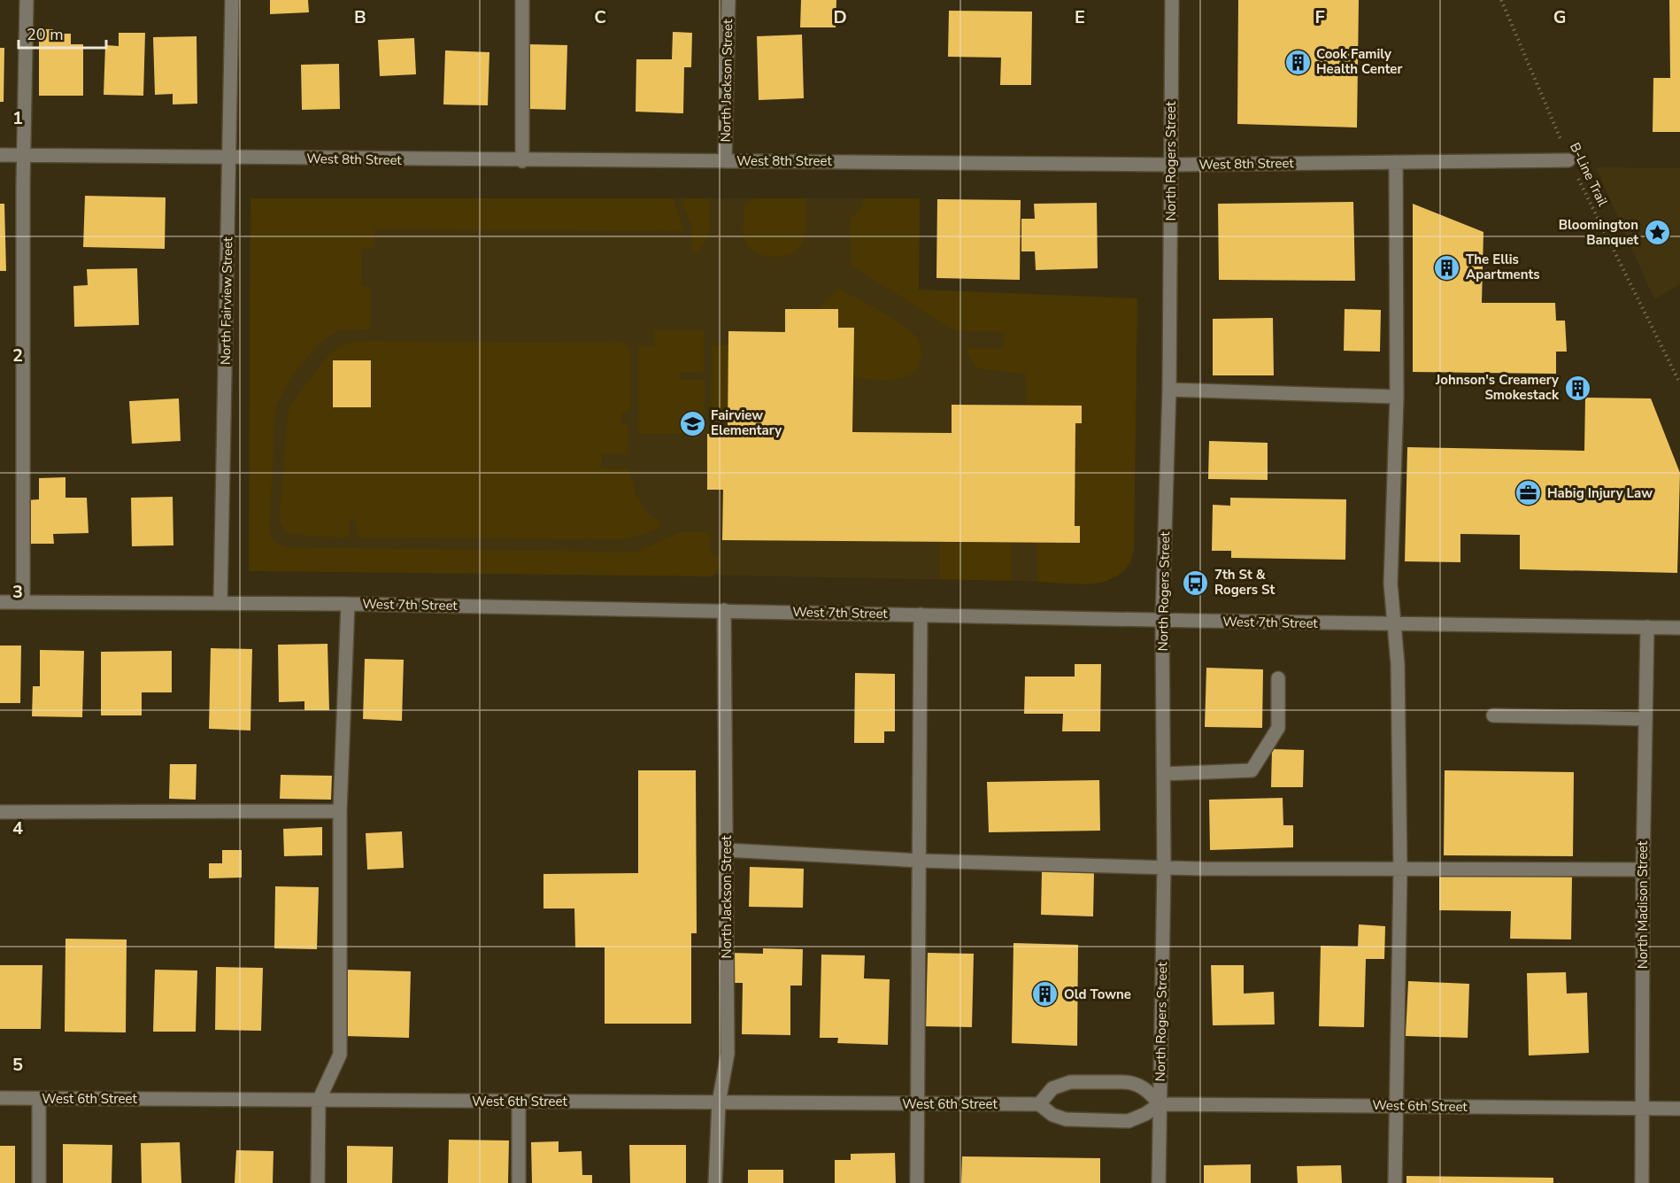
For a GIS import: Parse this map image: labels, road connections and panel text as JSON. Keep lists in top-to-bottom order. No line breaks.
{"streets":{"street":["North Jackson Street","West 8th Street","North Rogers Street","North Fairview Street","West 7th Street","North Madison Street","West 6th Street"],"path":["B-Line Trail"]},"crossings":[["North Jackson Street","West 8th Street"],["North Jackson Street","West 7th Street"],["North Jackson Street","West 6th Street"],["West 8th Street","North Rogers Street"],["West 8th Street","B-Line Trail"],["West 8th Street","North Fairview Street"],["North Rogers Street","West 7th Street"],["North Rogers Street","West 6th Street"],["North Fairview Street","West 7th Street"],["West 7th Street","North Madison Street"],["North Madison Street","West 6th Street"]],"places":{"building":["Cook Family Health Center","The Ellis Apartments","Johnson's Creamery Smokestack","Old Towne"],"place":["Bloomington Banquet"],"school or university":["Fairview Elementary"],"office":["Habig Injury Law"],"bus stop":["7th St & Rogers St"]},"scale_bar":"20 m","grid":{"columns":["B","C","D","E","F","G"],"rows":["1","2","3","4","5"]}}
